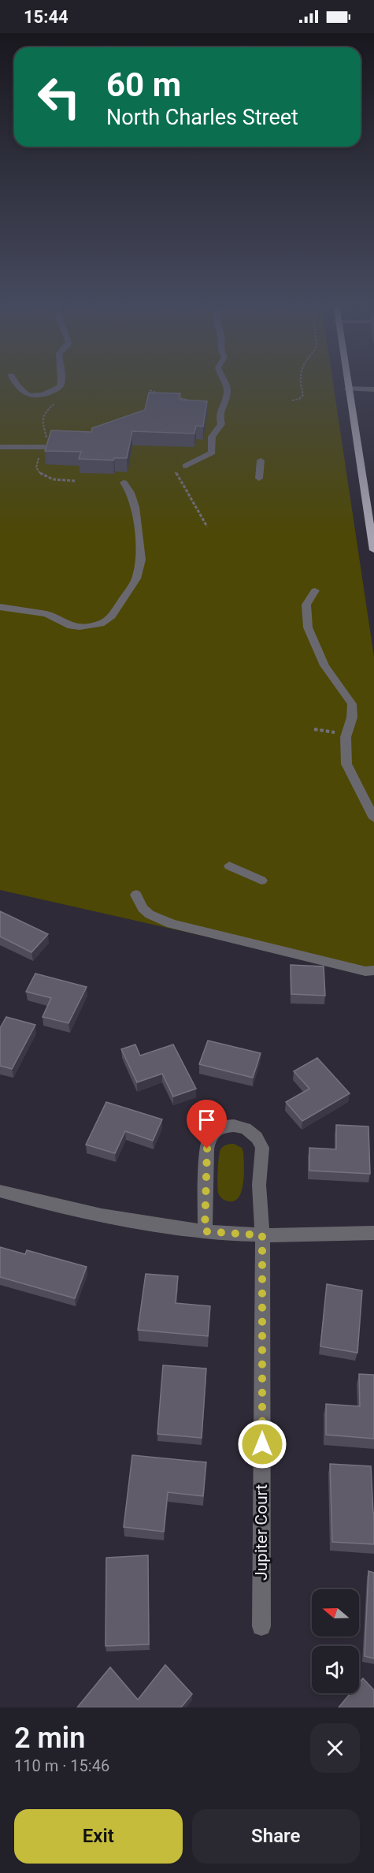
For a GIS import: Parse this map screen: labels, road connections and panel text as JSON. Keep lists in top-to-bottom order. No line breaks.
{"streets":{"street":["Jupiter Court"]},"north":"left","page":{"status":"15:44","turn":["60 m","North Charles Street"],"heading":["2 min","110 m · 15:46"],"buttons":["Exit","Share"]}}
